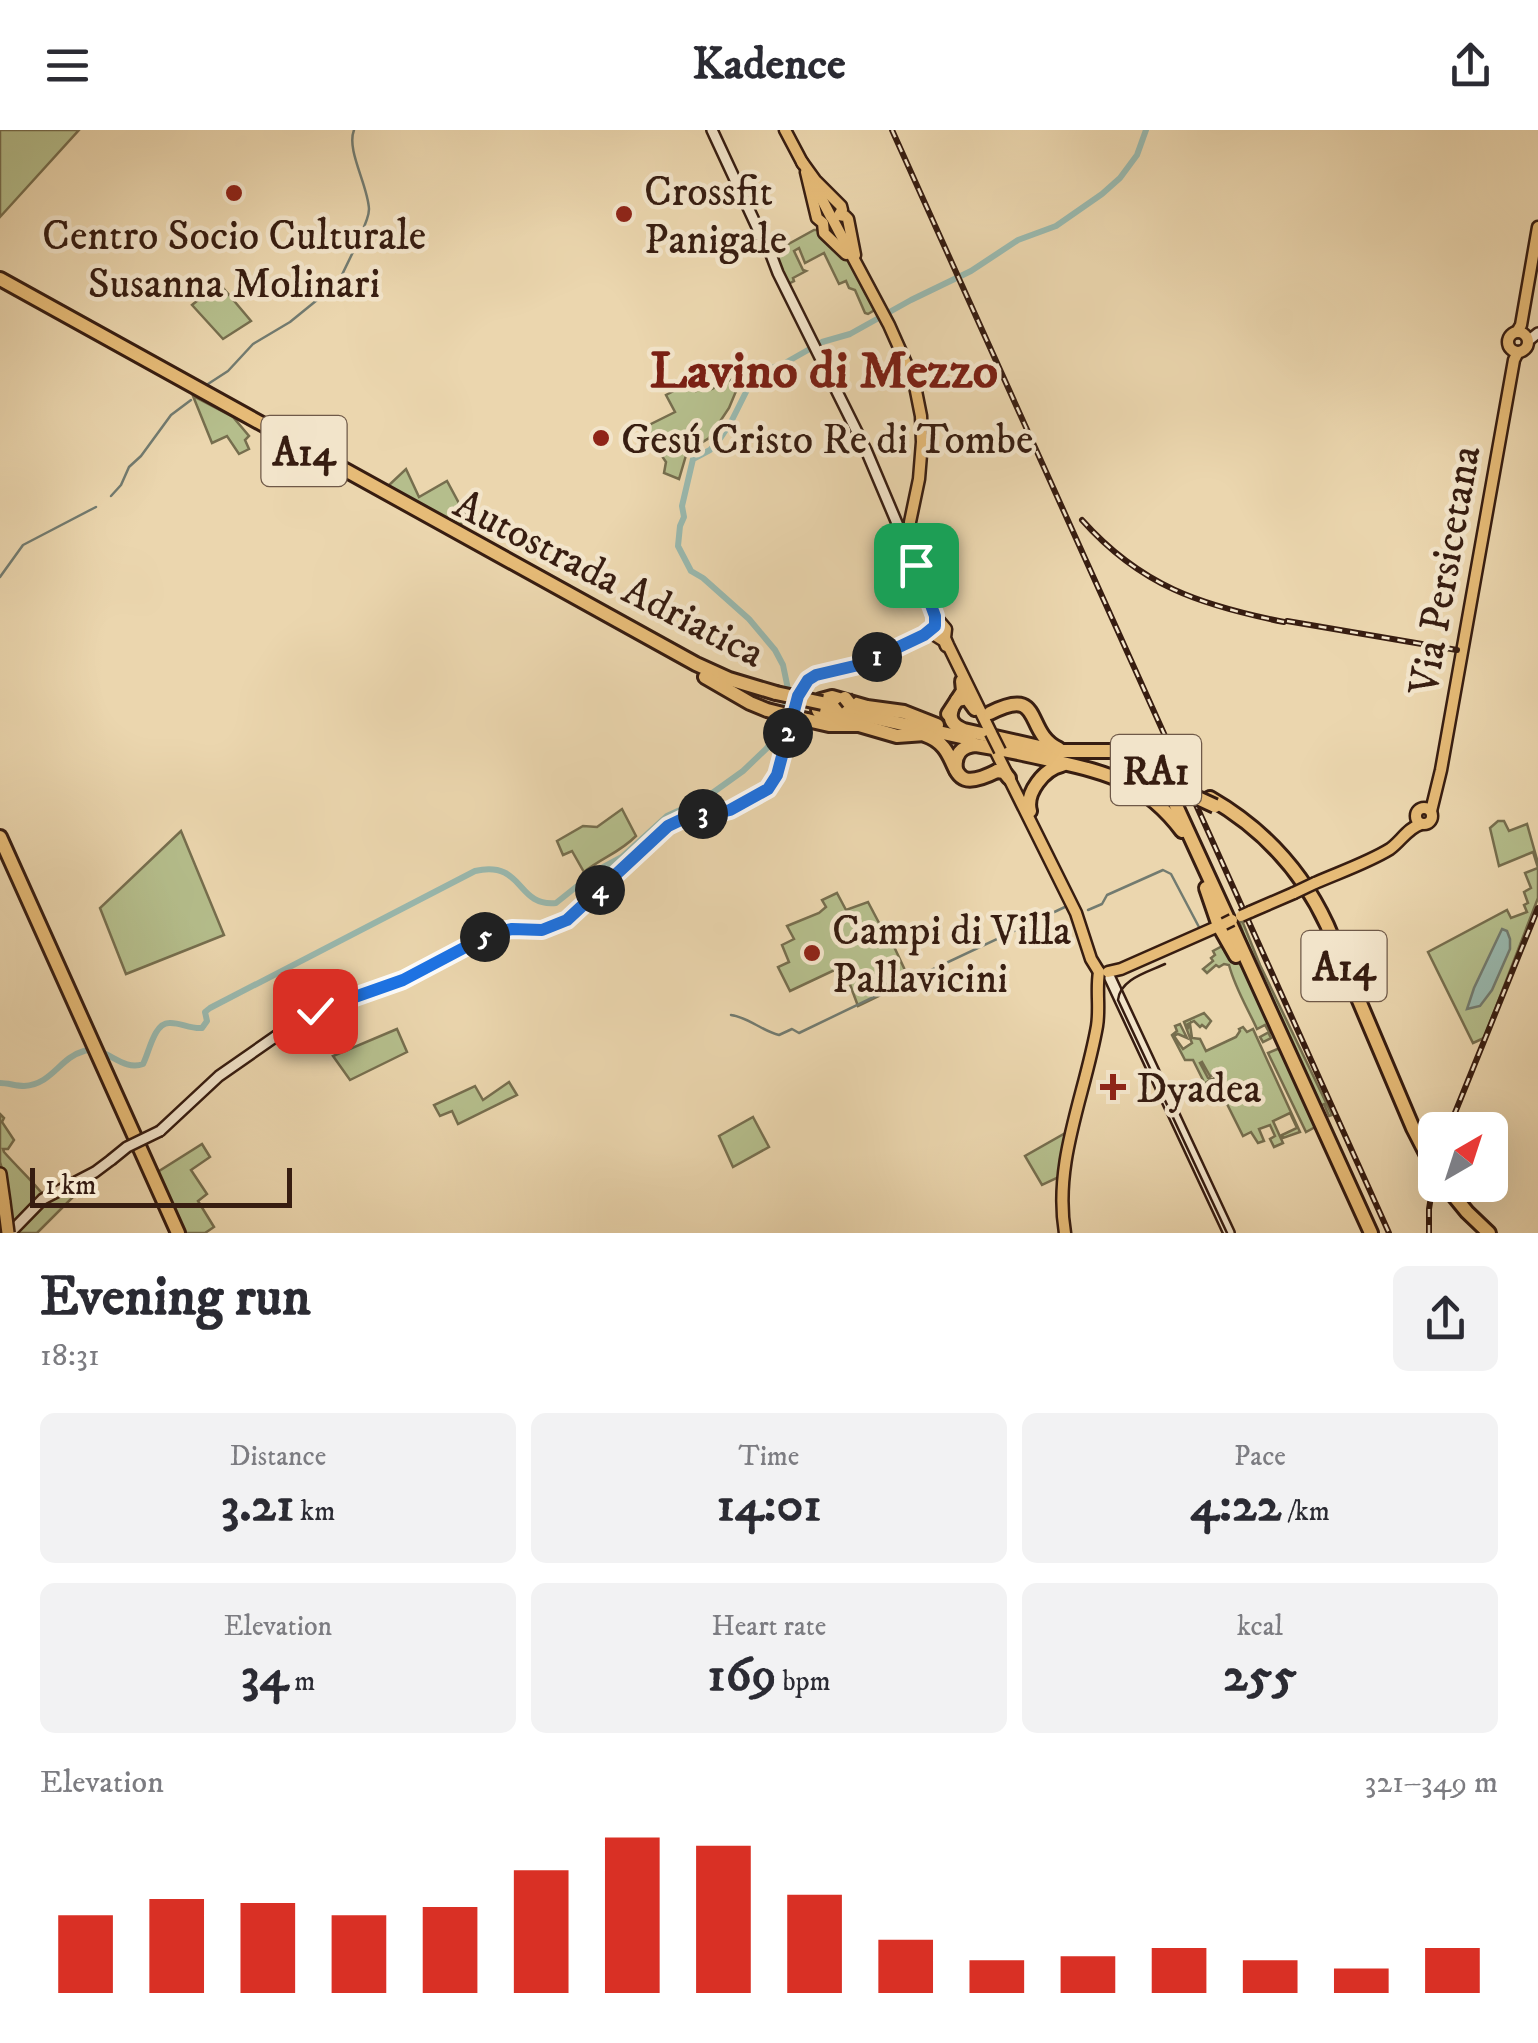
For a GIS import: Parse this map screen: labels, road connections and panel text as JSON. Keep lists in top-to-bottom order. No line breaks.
{"streets":{"highway":["A14","Autostrada Adriatica","RA1"],"main road":["Via Persicetana"]},"crossings":[["Autostrada Adriatica","RA1"]],"districts":["Lavino di Mezzo"],"places":{"other":["Centro Socio Culturale Susanna Molinari","Crossfit Panigale","Gesú Cristo Re di Tombe","Campi di Villa Pallavicini"],"health":["Dyadea"]},"scale_bar":"1 km","north":"top right","page":{"header":"Kadence","pins":["1","2","3","4","5"],"scale":"1 km","heading":["Evening run","18:31"],"stats":[["Distance","3.21 km"],["Time","14:01"],["Pace","4:22 /km"],["Elevation","34 m"],["Heart rate","169 bpm"],["kcal","255"]],"chart":["Elevation","321–349 m"]}}
